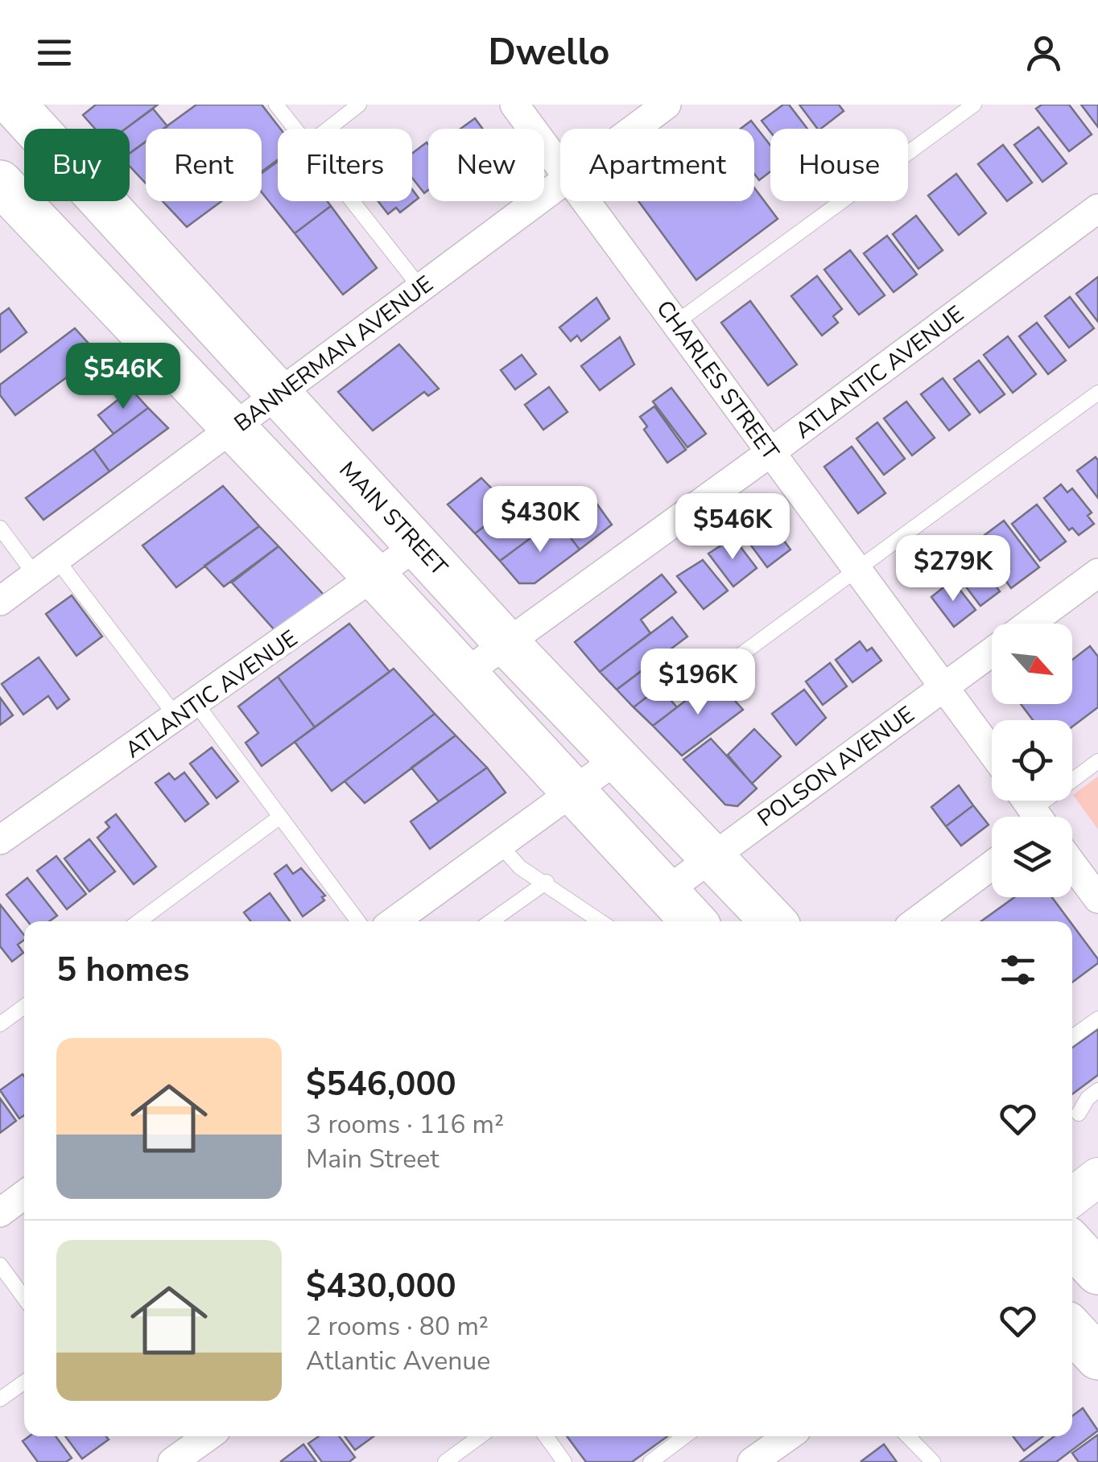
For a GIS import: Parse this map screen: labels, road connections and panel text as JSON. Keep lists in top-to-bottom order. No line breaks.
{"streets":{"main road":["MAIN STREET"],"street":["BANNERMAN AVENUE","ATLANTIC AVENUE","CHARLES STREET","POLSON AVENUE"]},"crossings":[["BANNERMAN AVENUE","MAIN STREET"],["ATLANTIC AVENUE","CHARLES STREET"],["ATLANTIC AVENUE","MAIN STREET"],["CHARLES STREET","POLSON AVENUE"],["MAIN STREET","POLSON AVENUE"]],"north":"bottom right","page":{"header":"Dwello","chip":["Buy","Rent","Filters","New","Apartment","House"],"price":["$546K","$430K","$546K","$279K","$196K"],"heading":"5 homes","list":[{"name":"$546,000","note":"3 rooms · 116 m² · Main Street"},{"name":"$430,000","note":"2 rooms · 80 m² · Atlantic Avenue"}]}}
